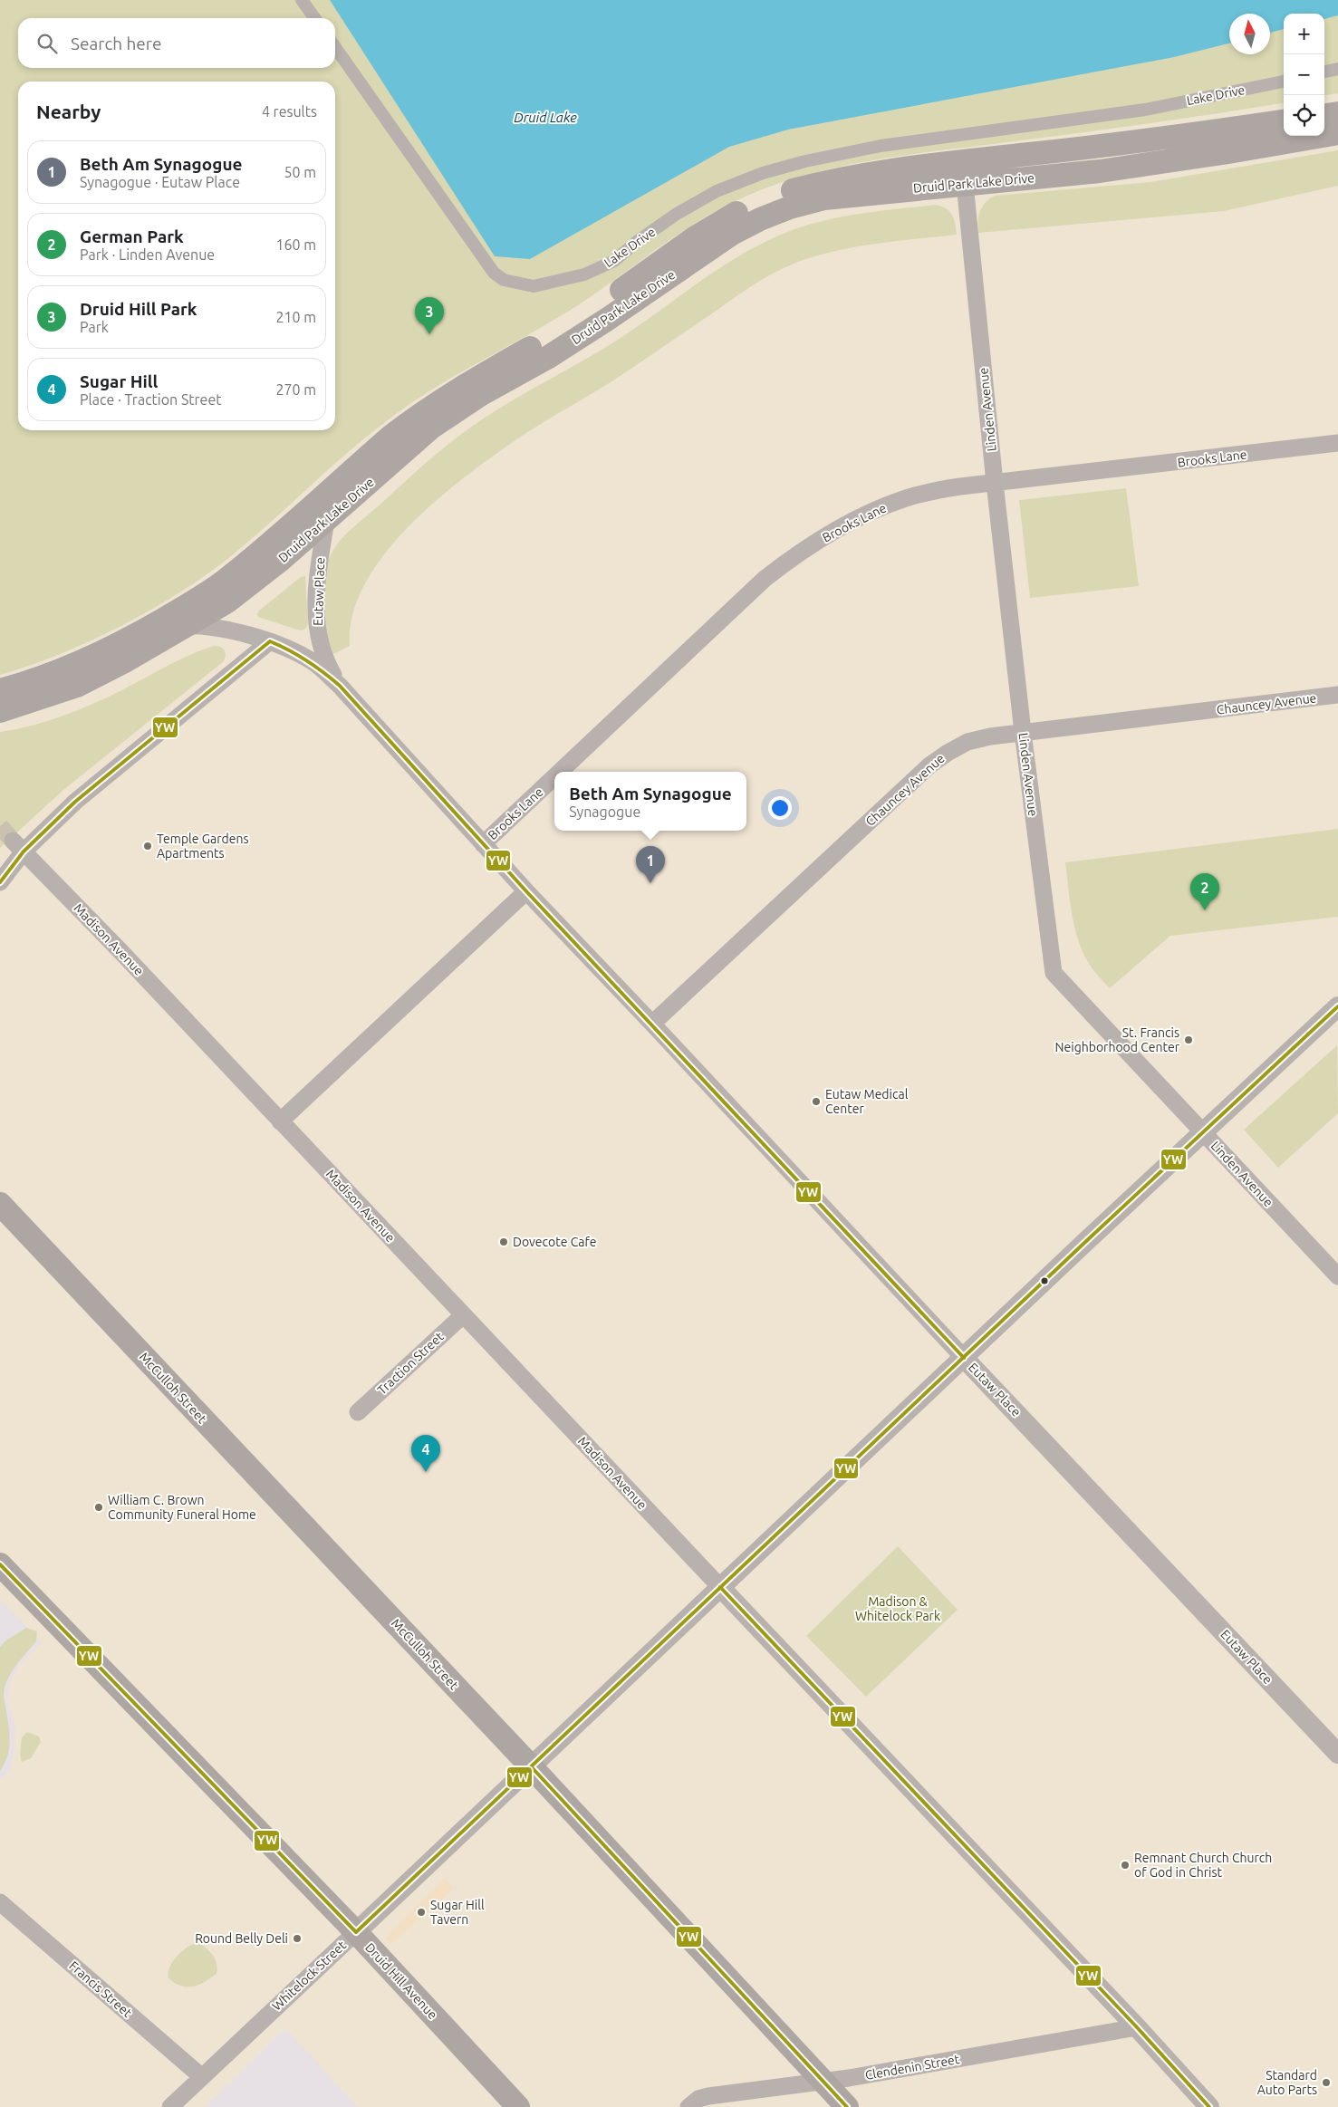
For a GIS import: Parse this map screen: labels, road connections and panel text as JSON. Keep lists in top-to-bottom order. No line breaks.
{"streets":{"main road":["Druid Park Lake Drive","McCulloh Street","Druid Hill Avenue"],"street":["Lake Drive","Linden Avenue","Brooks Lane","Eutaw Place","Chauncey Avenue","Madison Avenue","Traction Street","Whitelock Street","Francis Street","Clendenin Street"]},"crossings":[["Druid Park Lake Drive","Linden Avenue"],["Druid Park Lake Drive","Eutaw Place"],["Linden Avenue","Brooks Lane"],["Linden Avenue","Chauncey Avenue"],["Linden Avenue","Whitelock Street"],["Brooks Lane","Eutaw Place"],["Eutaw Place","Chauncey Avenue"],["Eutaw Place","Whitelock Street"],["Madison Avenue","Traction Street"],["Madison Avenue","Whitelock Street"],["Madison Avenue","Clendenin Street"],["McCulloh Street","Whitelock Street"],["McCulloh Street","Clendenin Street"],["Whitelock Street","Druid Hill Avenue"],["Whitelock Street","Francis Street"]],"water":["Druid Lake"],"parks":["Madison & Whitelock Park"],"places":["Temple Gardens Apartments","St. Francis Neighborhood Center","Eutaw Medical Center","Dovecote Cafe","William C. Brown Community Funeral Home","Remnant Church Church of God in Christ","Sugar Hill Tavern","Round Belly Deli","Standard Auto Parts"],"lines":["transit line YW"],"north":"top","page":{"map_buttons":["+","−"],"search":"Search here","heading":["Nearby","4 results"],"list":[{"mark":"1","name":"Beth Am Synagogue","note":"Synagogue · Eutaw Place","value":"50 m"},{"mark":"2","name":"German Park","note":"Park · Linden Avenue","value":"160 m"},{"mark":"3","name":"Druid Hill Park","note":"Park","value":"210 m"},{"mark":"4","name":"Sugar Hill","note":"Place · Traction Street","value":"270 m"}],"pins":["3","1","2","4"],"popup":["Beth Am Synagogue","Synagogue"]}}
